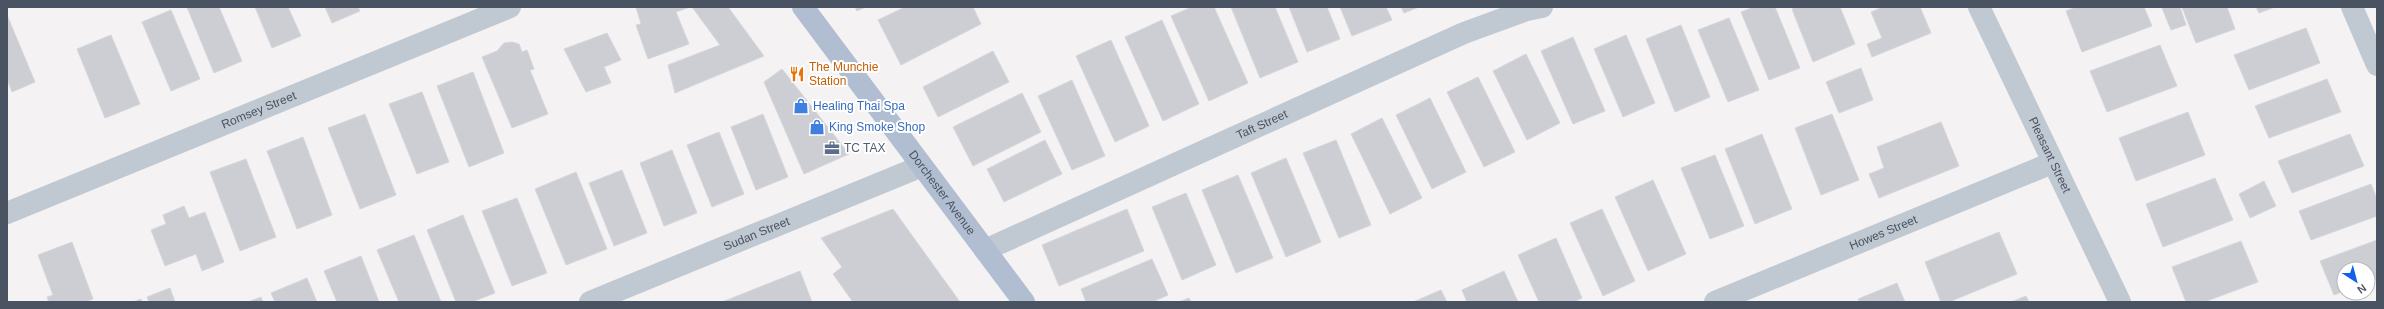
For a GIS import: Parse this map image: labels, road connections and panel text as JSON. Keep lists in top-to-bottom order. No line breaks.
{"streets":{"main road":["Dorchester Avenue"],"street":["Romsey Street","Taft Street","Pleasant Street","Howes Street","Sudan Street"]},"crossings":[["Taft Street","Dorchester Avenue"],["Pleasant Street","Howes Street"],["Dorchester Avenue","Sudan Street"]],"places":{"restaurant":["The Munchie Station"],"shop":["Healing Thai Spa","King Smoke Shop"],"office":["TC TAX"]},"north":"bottom right"}
